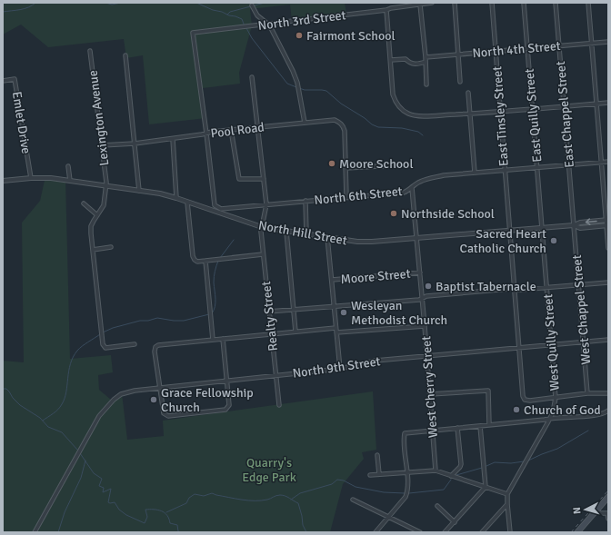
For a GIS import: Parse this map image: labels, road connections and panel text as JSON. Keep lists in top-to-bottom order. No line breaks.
{"streets":{"street":["North 3rd Street","North 4th Street","East Chappel Street","East Quilly Street","East Tinsley Street","Lexington Avenue","Emlet Drive","Pool Road","North 6th Street","North Hill Street","Moore Street","West Chappel Street","Realty Street","West Quilly Street","North 9th Street","West Cherry Street"]},"crossings":[["North 3rd Street","Pool Road"],["North 3rd Street","North 6th Street"],["North 4th Street","East Chappel Street"],["North 4th Street","East Quilly Street"],["North 4th Street","East Tinsley Street"],["East Chappel Street","North 6th Street"],["East Chappel Street","North Hill Street"],["East Chappel Street","West Chappel Street"],["East Quilly Street","North 6th Street"],["East Quilly Street","North Hill Street"],["East Quilly Street","West Quilly Street"],["East Tinsley Street","North 6th Street"],["East Tinsley Street","North Hill Street"],["East Tinsley Street","West Quilly Street"],["East Tinsley Street","North 9th Street"],["Lexington Avenue","Pool Road"],["Lexington Avenue","North Hill Street"],["Emlet Drive","North Hill Street"],["Pool Road","North 6th Street"],["Pool Road","Realty Street"],["North 6th Street","Realty Street"],["North 6th Street","West Cherry Street"],["North Hill Street","West Chappel Street"],["North Hill Street","Realty Street"],["North Hill Street","West Quilly Street"],["North Hill Street","West Cherry Street"],["Moore Street","West Cherry Street"],["West Chappel Street","North 9th Street"],["Realty Street","North 9th Street"],["West Quilly Street","North 9th Street"],["North 9th Street","West Cherry Street"]],"parks":["Quarry's Edge Park"],"places":["Fairmont School","Moore School","Northside School","Sacred Heart Catholic Church","Baptist Tabernacle","Wesleyan Methodist Church","Grace Fellowship Church","Church of God"],"north":"left"}
